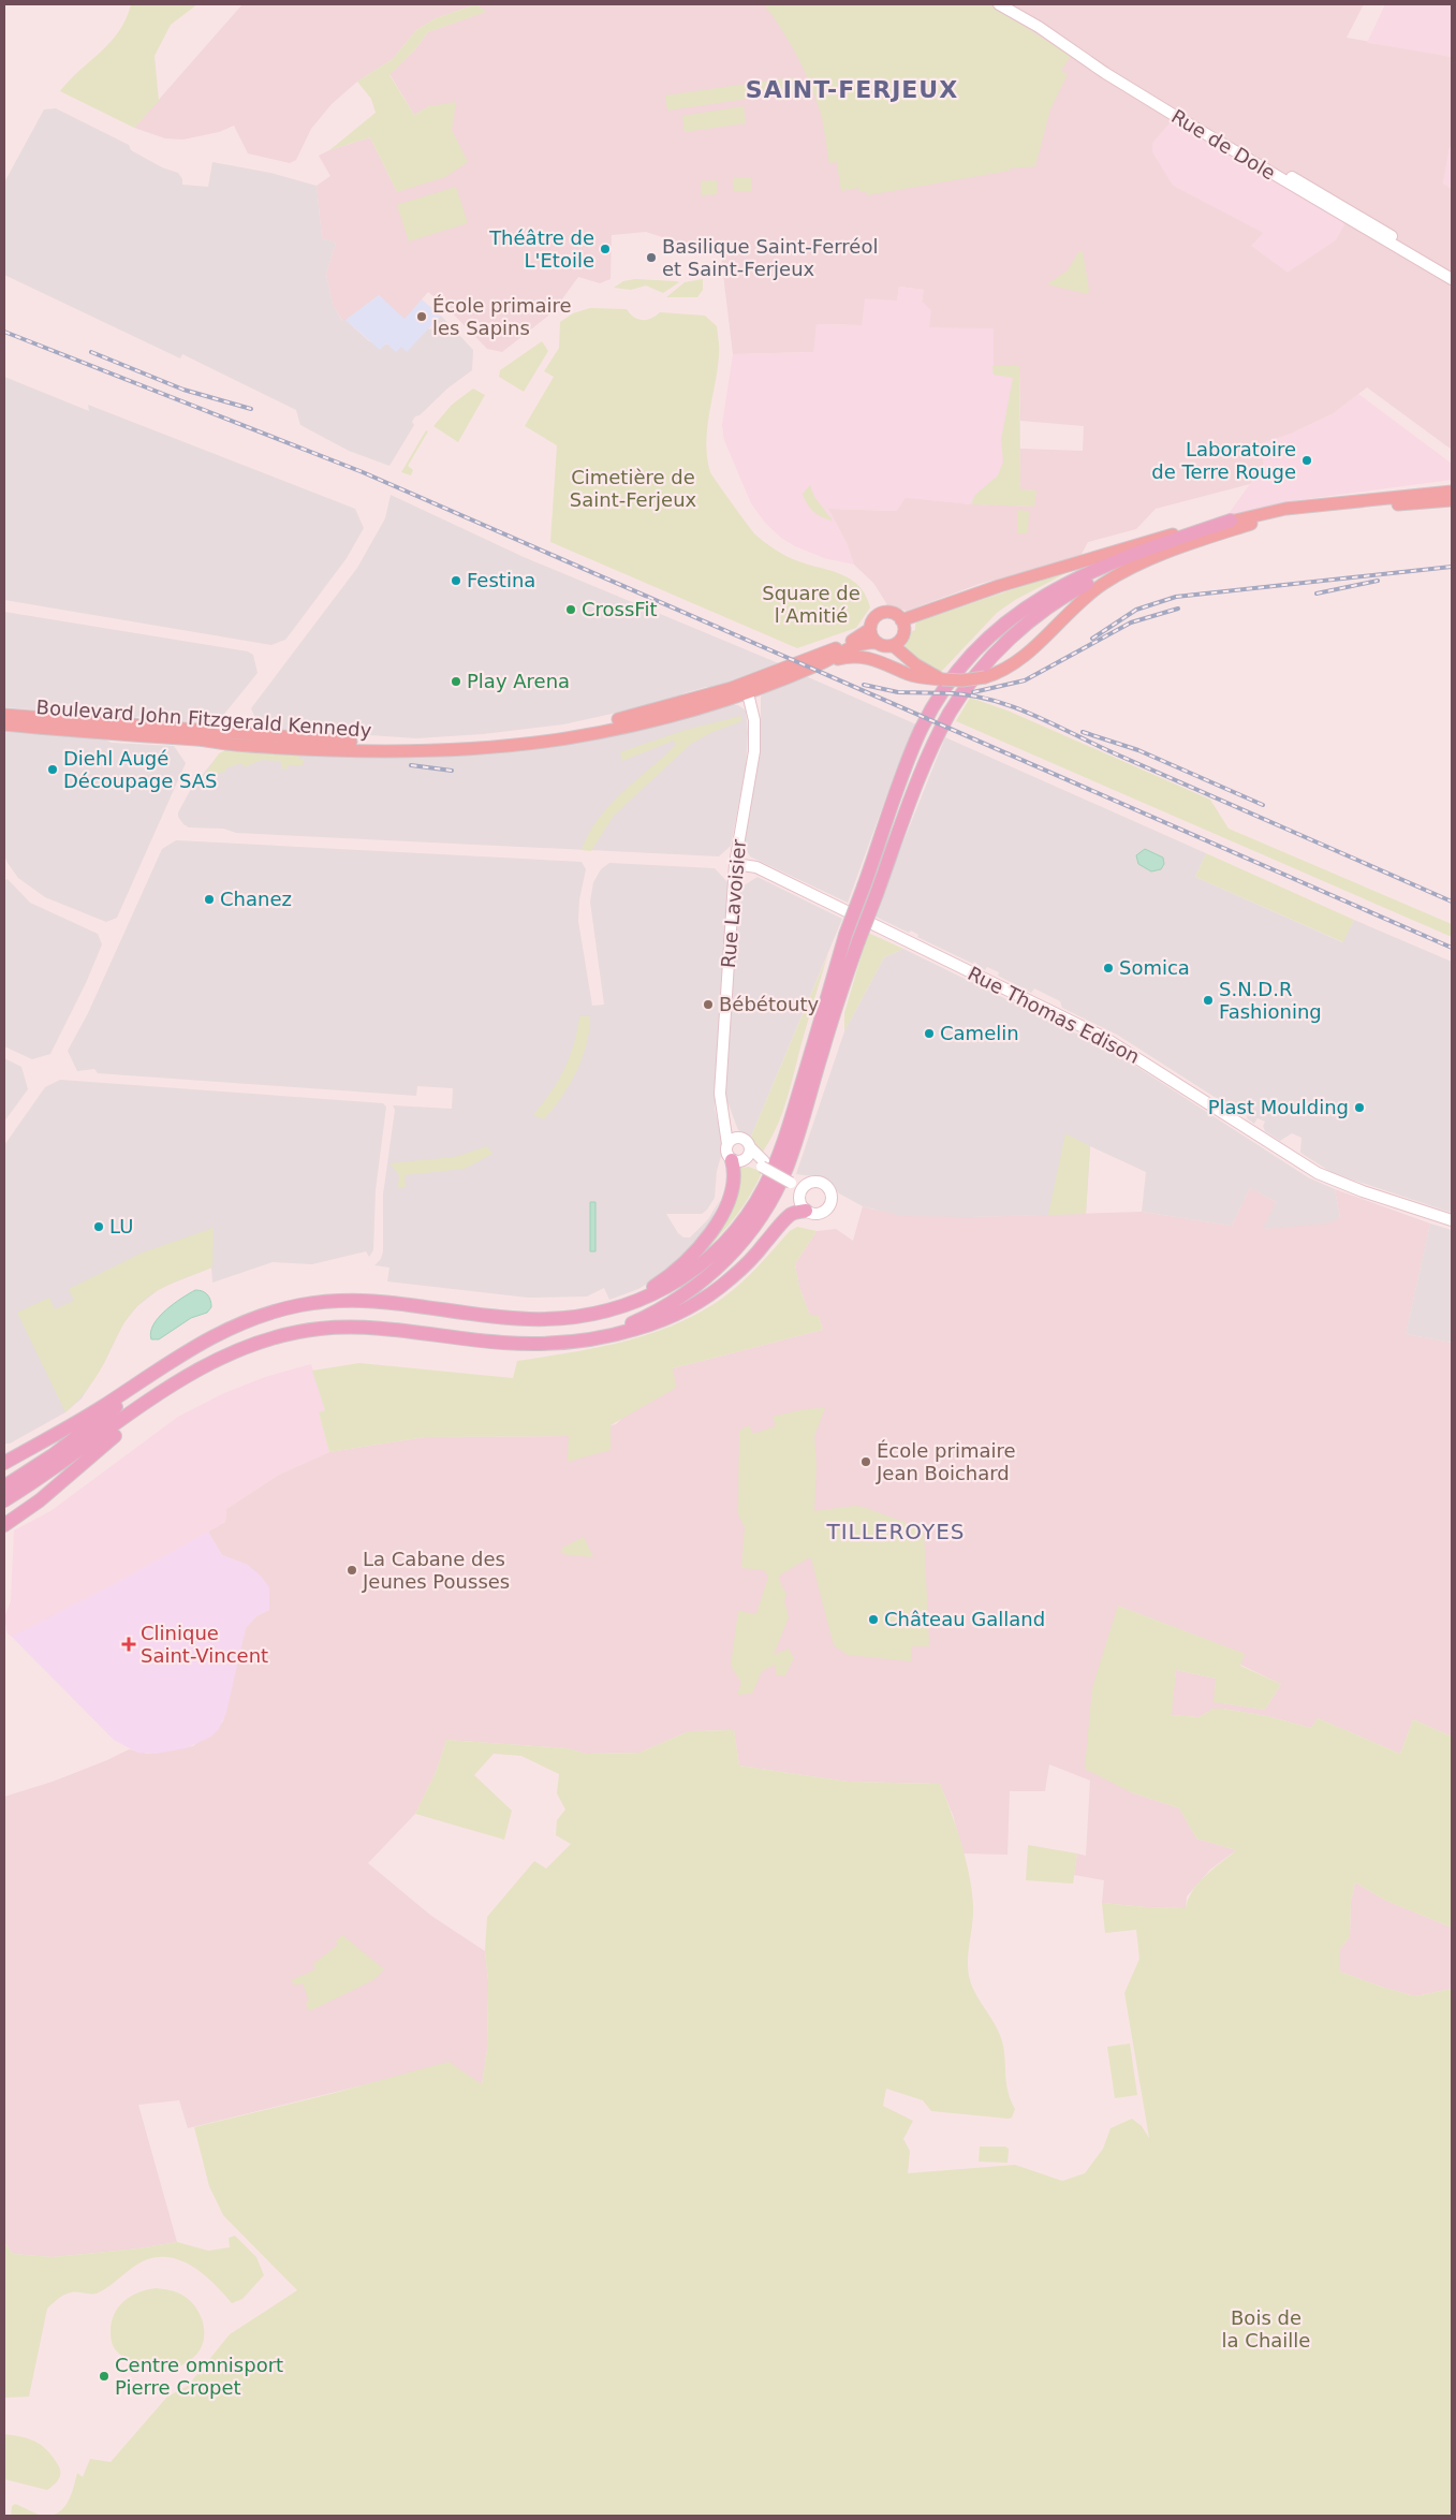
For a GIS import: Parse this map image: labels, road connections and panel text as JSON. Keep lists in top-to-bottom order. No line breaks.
{"streets":{"main road":["Boulevard John Fitzgerald Kennedy"],"street":["Rue de Dole","Rue Lavoisier","Rue Thomas Edison"]},"crossings":[["Boulevard John Fitzgerald Kennedy","Rue Lavoisier"],["Rue Lavoisier","Rue Thomas Edison"]],"districts":["SAINT-FERJEUX","TILLEROYES"],"parks":["Cimetière de Saint-Ferjeux","Square de l’Amitié","Bois de la Chaille"],"places":{"other":["Théâtre de L'Etoile","Basilique Saint-Ferréol et Saint-Ferjeux","École primaire les Sapins","Laboratoire de Terre Rouge","Festina","CrossFit","Play Arena","Diehl Augé Découpage SAS","Chanez","Somica","S.N.D.R Fashioning","Bébétouty","Camelin","Plast Moulding","LU","École primaire Jean Boichard","La Cabane des Jeunes Pousses","Château Galland","Centre omnisport Pierre Cropet"],"health":["Clinique Saint-Vincent"]}}
